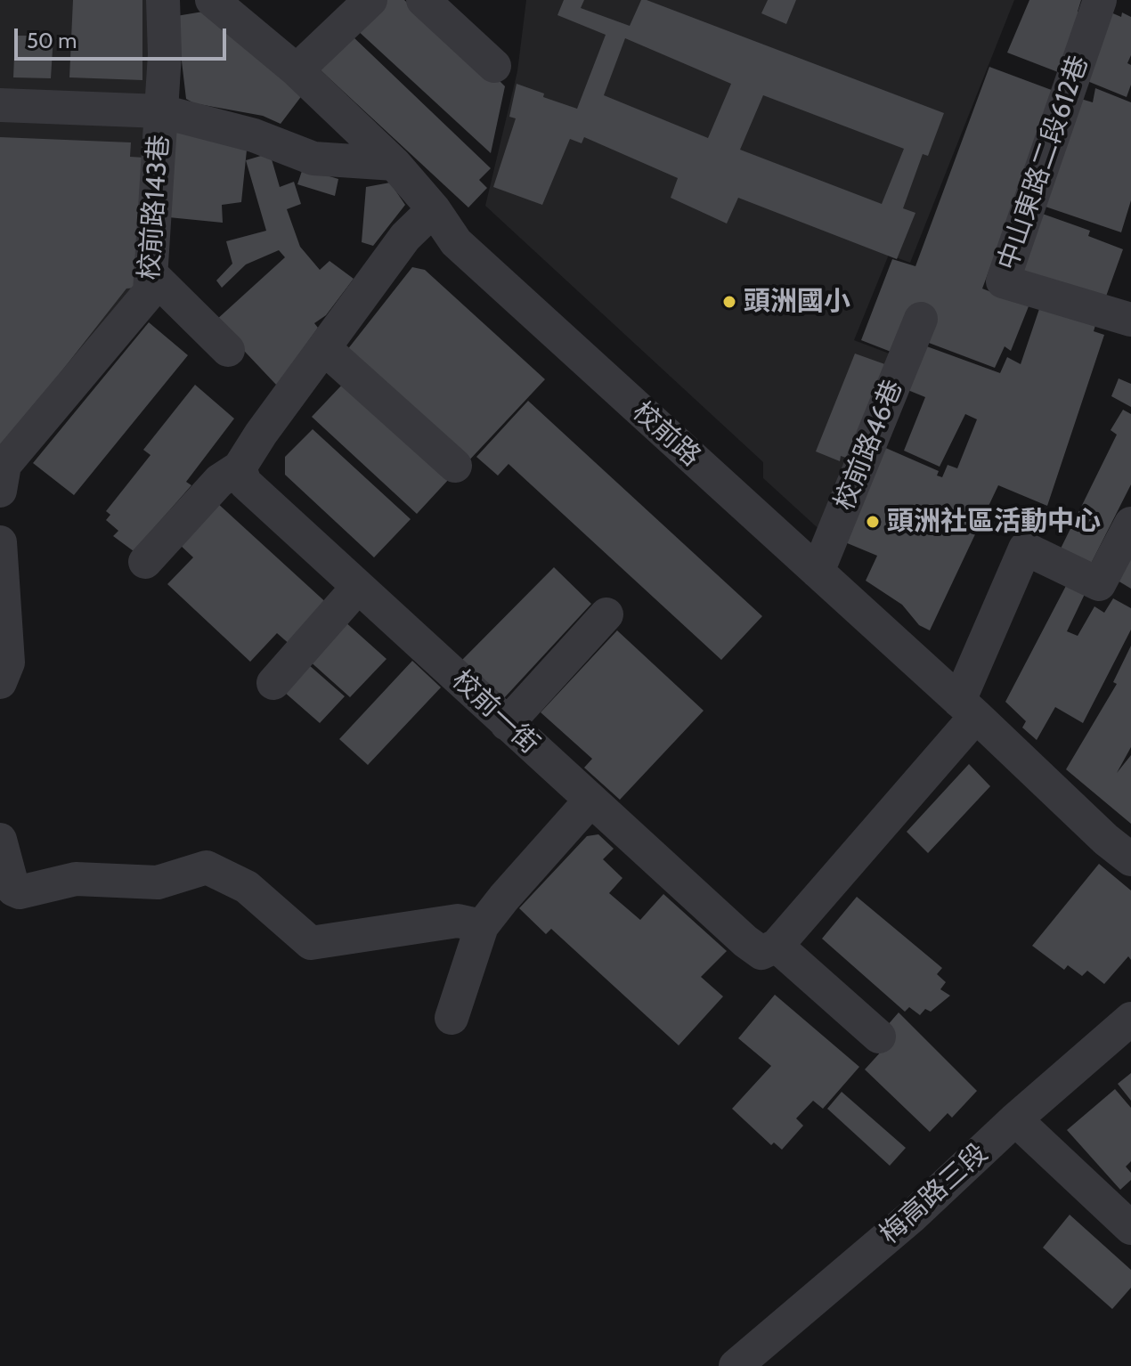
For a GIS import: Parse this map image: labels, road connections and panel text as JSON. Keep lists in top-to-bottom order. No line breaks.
{"streets":{"street":["中山東路二段612巷","校前路143巷","校前路","校前路46巷","校前一街","梅高路三段"]},"crossings":[["校前路","校前路46巷"]],"places":["頭洲國小","頭洲社區活動中心"],"scale_bar":"50 m"}
